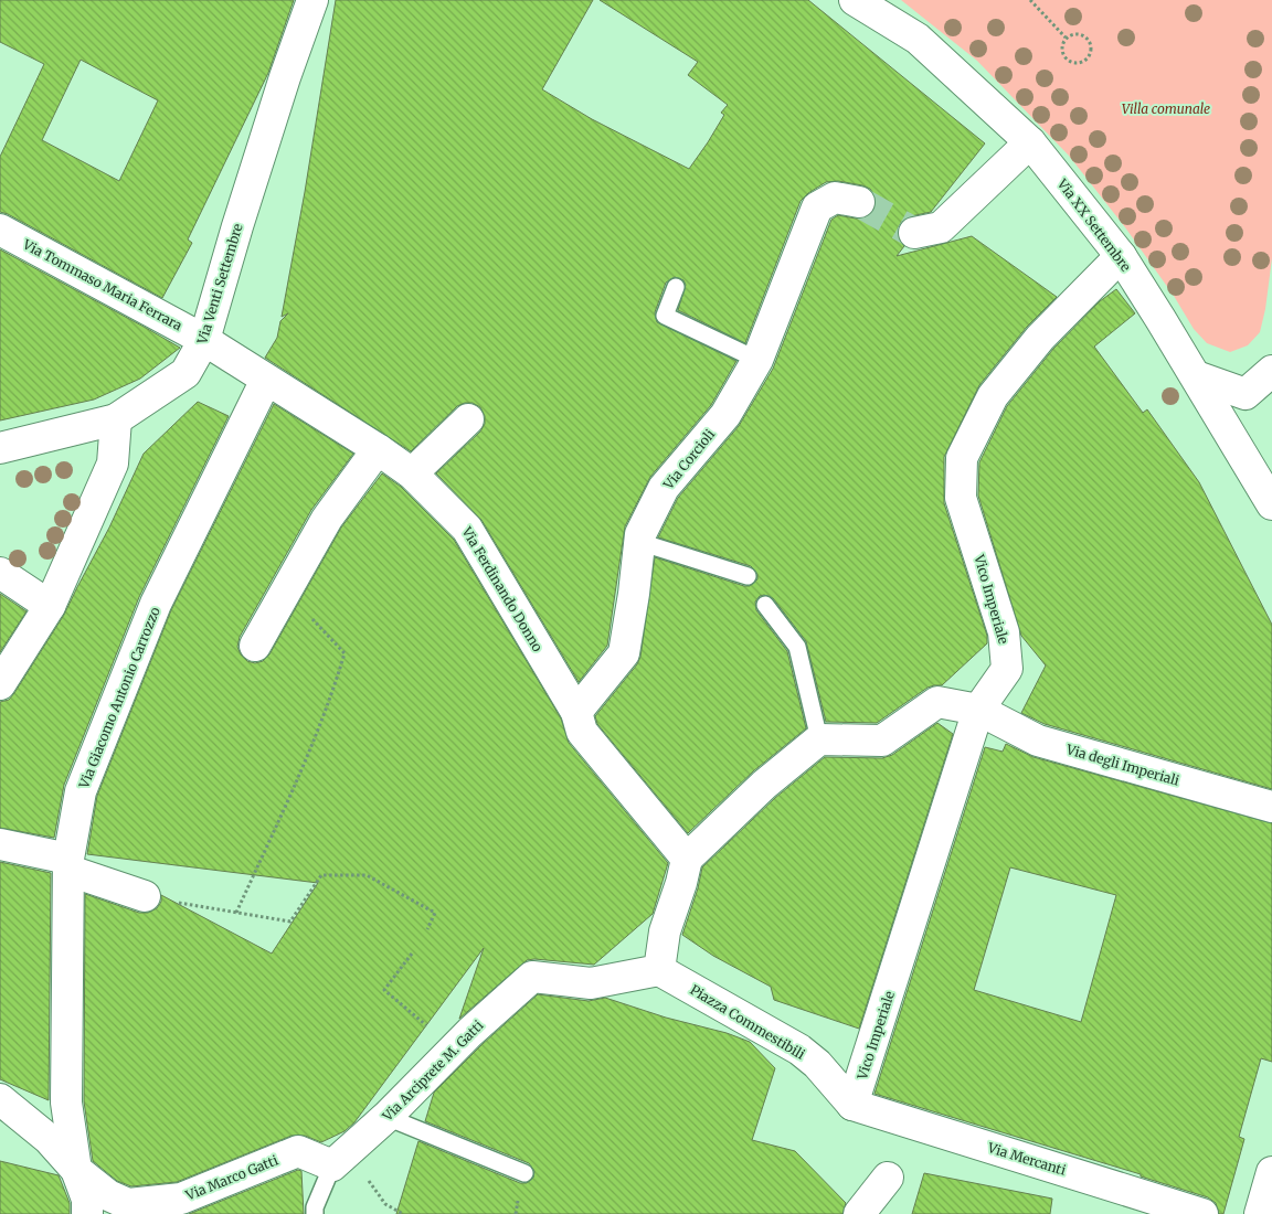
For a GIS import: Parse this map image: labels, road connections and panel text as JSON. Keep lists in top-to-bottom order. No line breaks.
{"streets":{"street":["Via XX Settembre","Via Venti Settembre","Via Tommaso Maria Ferrara","Via Corcioli","Via Ferdinando Donno","Vico Imperiale","Via Giacomo Antonio Carrozzo","Via degli Imperiali","Piazza Commestibili","Via Arciprete M. Gatti","Via Mercanti","Via Marco Gatti"]},"crossings":[["Via XX Settembre","Vico Imperiale"],["Via Venti Settembre","Via Tommaso Maria Ferrara"],["Via Venti Settembre","Via Ferdinando Donno"],["Via Tommaso Maria Ferrara","Via Ferdinando Donno"],["Via Corcioli","Via Ferdinando Donno"],["Via Ferdinando Donno","Via Giacomo Antonio Carrozzo"],["Vico Imperiale","Via degli Imperiali"],["Vico Imperiale","Piazza Commestibili"],["Vico Imperiale","Via Mercanti"],["Via Giacomo Antonio Carrozzo","Via Marco Gatti"],["Piazza Commestibili","Via Arciprete M. Gatti"],["Piazza Commestibili","Via Mercanti"],["Via Arciprete M. Gatti","Via Marco Gatti"]],"parks":["Villa comunale"]}
